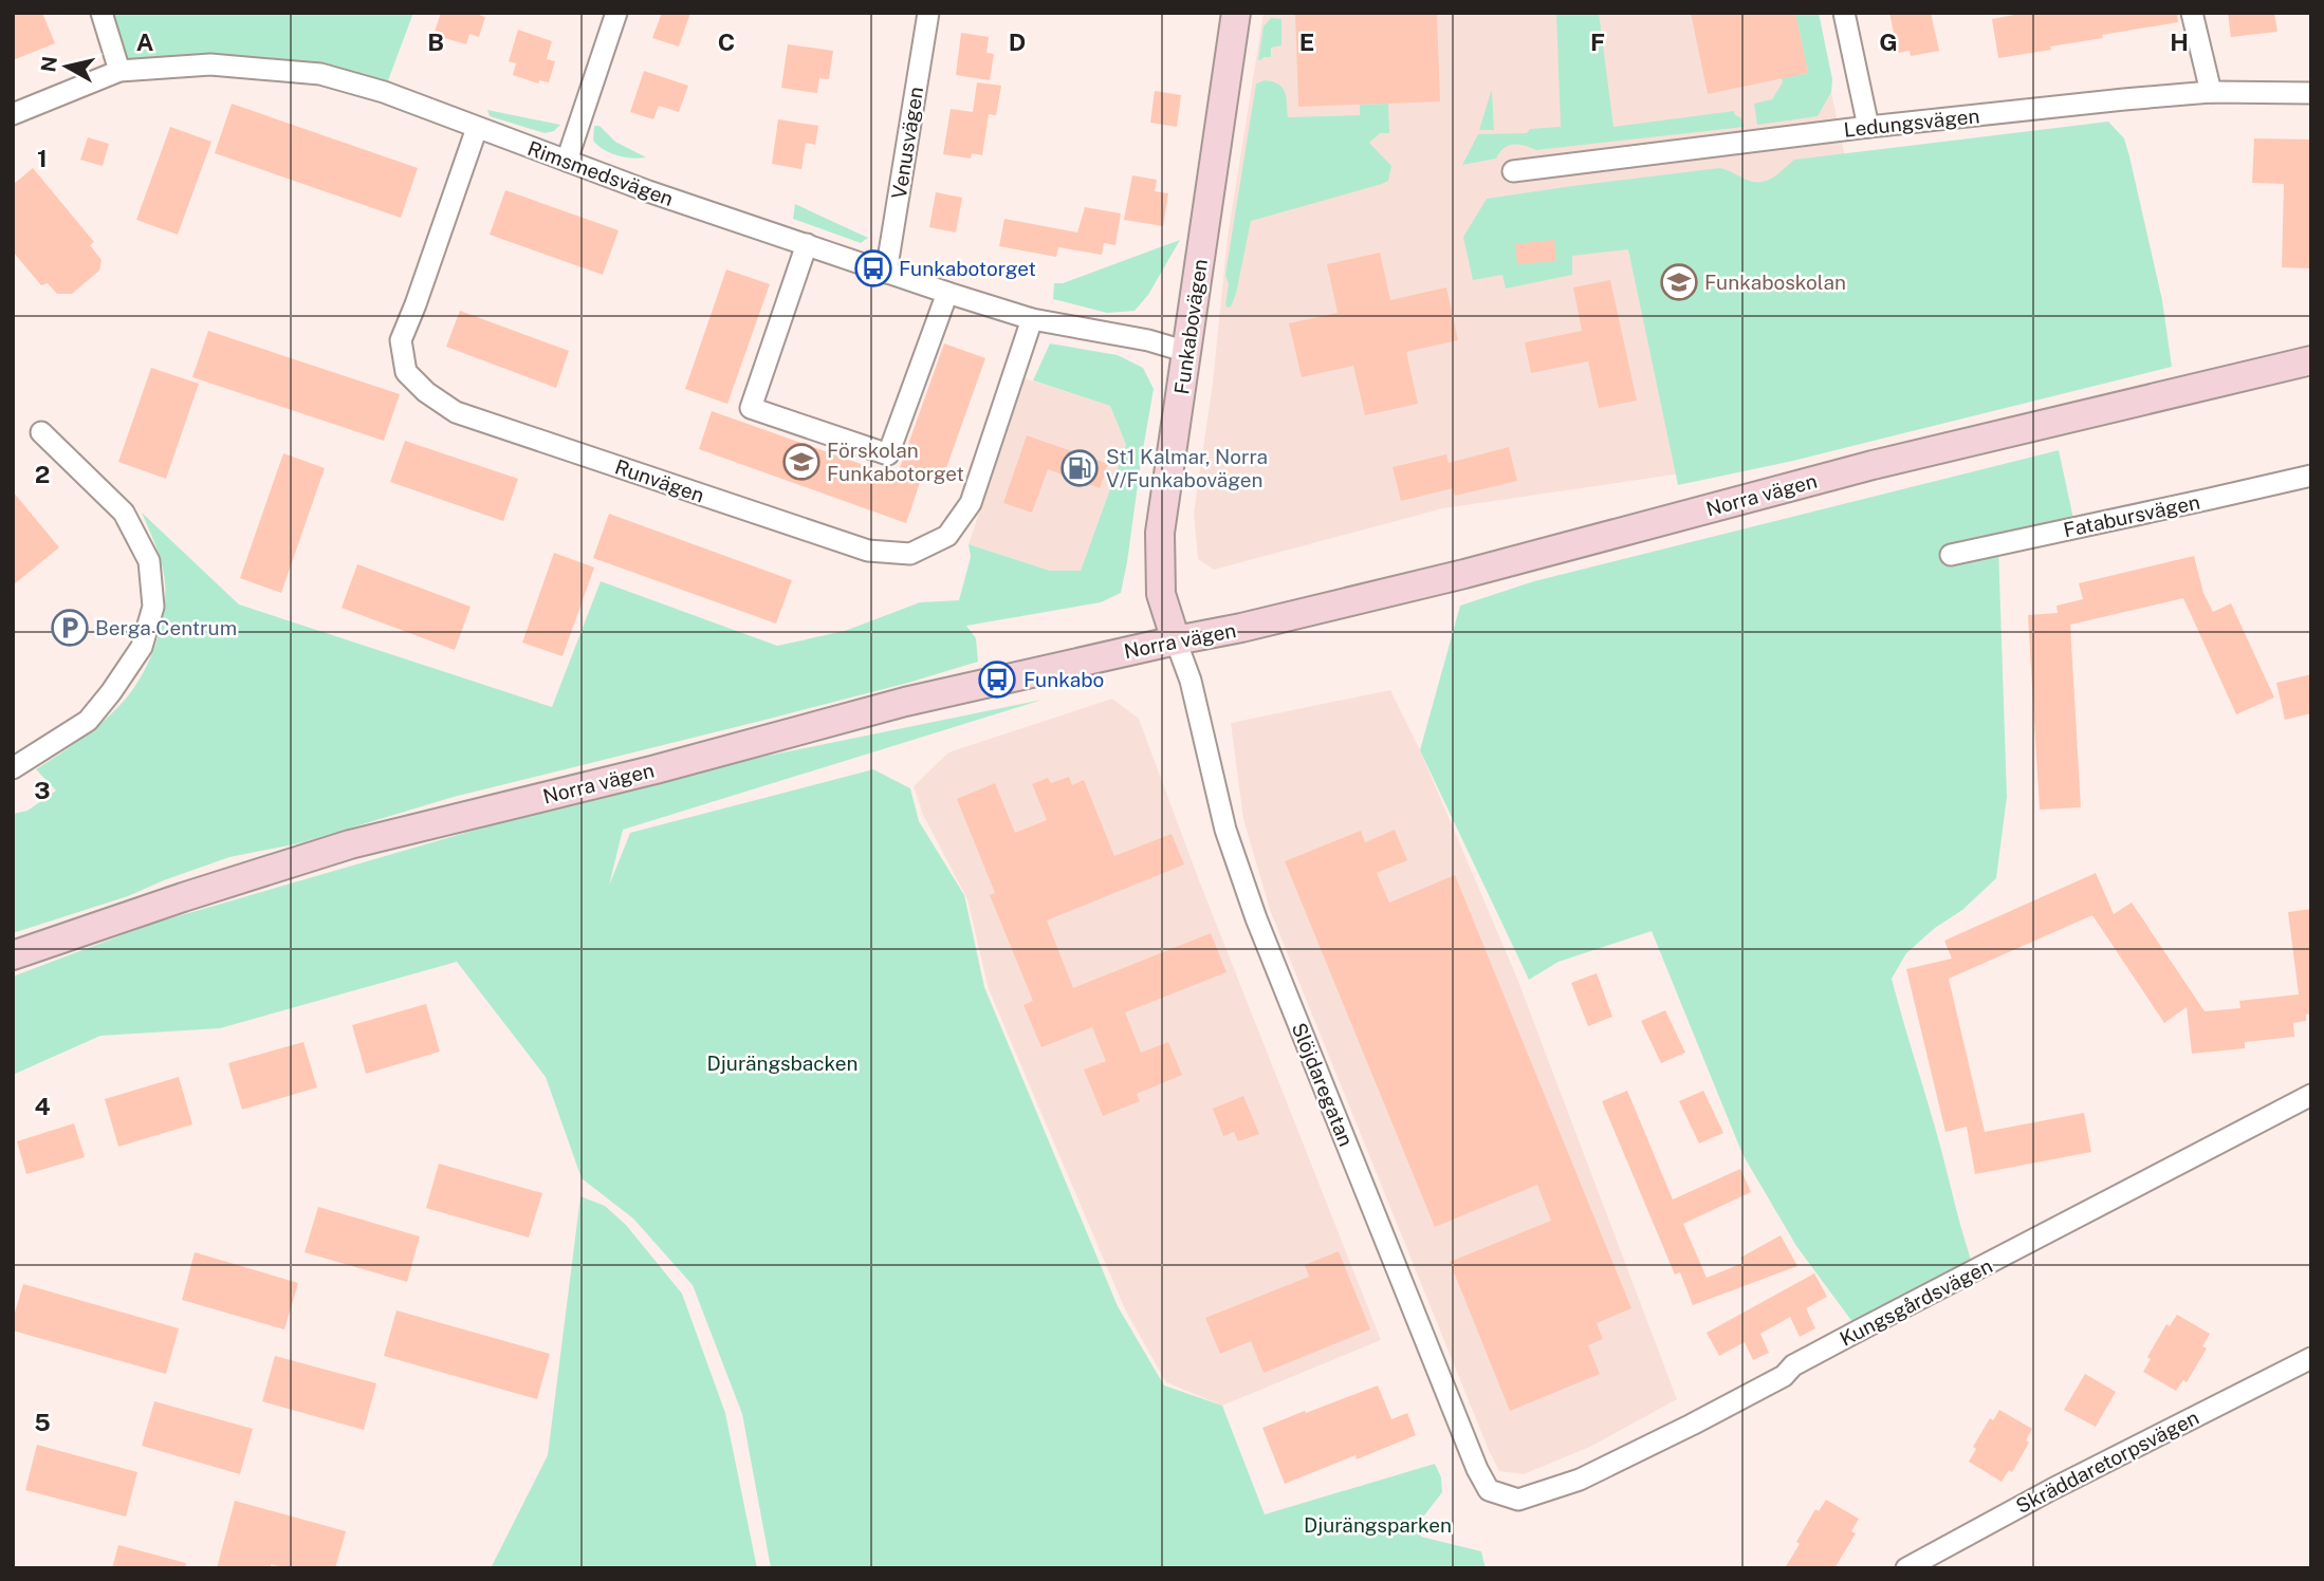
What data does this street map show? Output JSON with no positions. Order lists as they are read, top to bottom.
{
  "streets": {
    "main road": ["Funkabovägen", "Norra vägen"],
    "street": [
      "Ledungsvägen",
      "Venusvägen",
      "Rimsmedsvägen",
      "Runvägen",
      "Fatabursvägen",
      "Slöjdaregatan",
      "Kungsgårdsvägen",
      "Skräddaretorpsvägen"
    ]
  },
  "crossings": [
    ["Venusvägen", "Rimsmedsvägen"],
    ["Rimsmedsvägen", "Funkabovägen"],
    ["Rimsmedsvägen", "Runvägen"],
    ["Funkabovägen", "Norra vägen"],
    ["Funkabovägen", "Slöjdaregatan"],
    ["Norra vägen", "Slöjdaregatan"],
    ["Slöjdaregatan", "Kungsgårdsvägen"]
  ],
  "parks": ["Djurängsbacken", "Djurängsparken"],
  "places": {
    "bus stop": ["Funkabotorget", "Funkabo"],
    "school or university": ["Funkaboskolan", "Förskolan Funkabotorget"],
    "fuel station": ["St1 Kalmar, Norra V/Funkabovägen"],
    "parking": ["Berga Centrum"]
  },
  "north": "left",
  "grid": {
    "columns": [
      "A",
      "B",
      "C",
      "D",
      "E",
      "F",
      "G",
      "H"
    ],
    "rows": [
      "1",
      "2",
      "3",
      "4",
      "5"
    ]
  }
}
